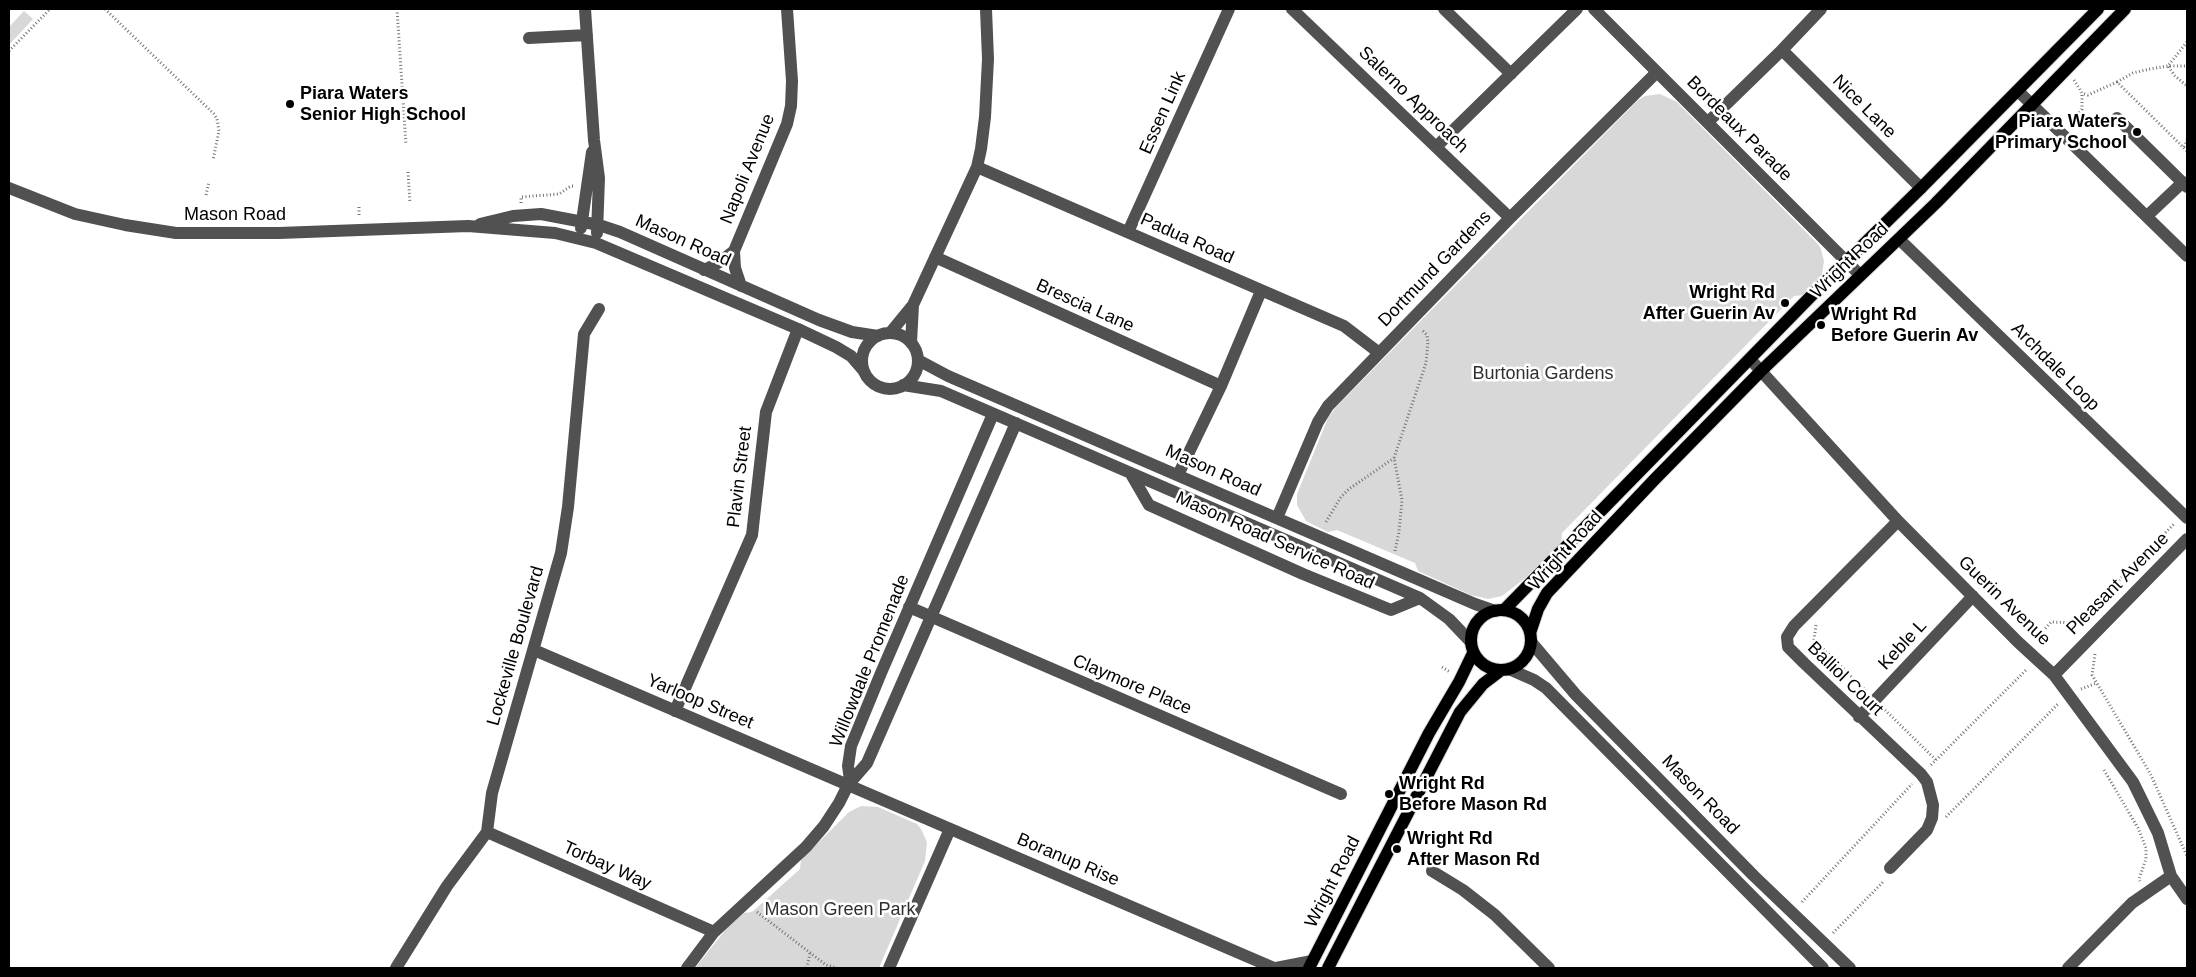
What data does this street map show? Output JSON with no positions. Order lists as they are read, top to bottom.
{
  "streets": {
    "main road": ["Wright Road"],
    "street": [
      "Salerno Approach",
      "Nice Lane",
      "Essen Link",
      "Bordeaux Parade",
      "Napoli Avenue",
      "Mason Road",
      "Padua Road",
      "Dortmund Gardens",
      "Brescia Lane",
      "Archdale Loop",
      "Plavin Street",
      "Mason Road Service Road",
      "Pleasant Avenue",
      "Guerin Avenue",
      "Keble L",
      "Lockeville Boulevard",
      "Willowdale Promenade",
      "Balliol Court",
      "Claymore Place",
      "Yarloop Street",
      "Boranup Rise",
      "Torbay Way"
    ]
  },
  "crossings": [
    ["Salerno Approach", "Dortmund Gardens"],
    ["Nice Lane", "Wright Road"],
    ["Essen Link", "Padua Road"],
    ["Bordeaux Parade", "Wright Road"],
    ["Bordeaux Parade", "Dortmund Gardens"],
    ["Napoli Avenue", "Mason Road"],
    ["Mason Road", "Wright Road"],
    ["Mason Road", "Dortmund Gardens"],
    ["Mason Road", "Plavin Street"],
    ["Mason Road", "Mason Road Service Road"],
    ["Mason Road", "Willowdale Promenade"],
    ["Padua Road", "Dortmund Gardens"],
    ["Wright Road", "Archdale Loop"],
    ["Wright Road", "Guerin Avenue"],
    ["Wright Road", "Boranup Rise"],
    ["Plavin Street", "Yarloop Street"],
    ["Pleasant Avenue", "Guerin Avenue"],
    ["Guerin Avenue", "Keble L"],
    ["Guerin Avenue", "Balliol Court"],
    ["Keble L", "Balliol Court"],
    ["Lockeville Boulevard", "Yarloop Street"],
    ["Lockeville Boulevard", "Torbay Way"],
    ["Willowdale Promenade", "Claymore Place"],
    ["Willowdale Promenade", "Yarloop Street"],
    ["Willowdale Promenade", "Boranup Rise"],
    ["Willowdale Promenade", "Torbay Way"],
    ["Yarloop Street", "Boranup Rise"]
  ],
  "parks": ["Burtonia Gardens", "Mason Green Park"],
  "places": [
    "Piara Waters Senior High School",
    "Piara Waters Primary School",
    "Wright Rd After Guerin Av",
    "Wright Rd Before Guerin Av",
    "Wright Rd Before Mason Rd",
    "Wright Rd After Mason Rd"
  ]
}
